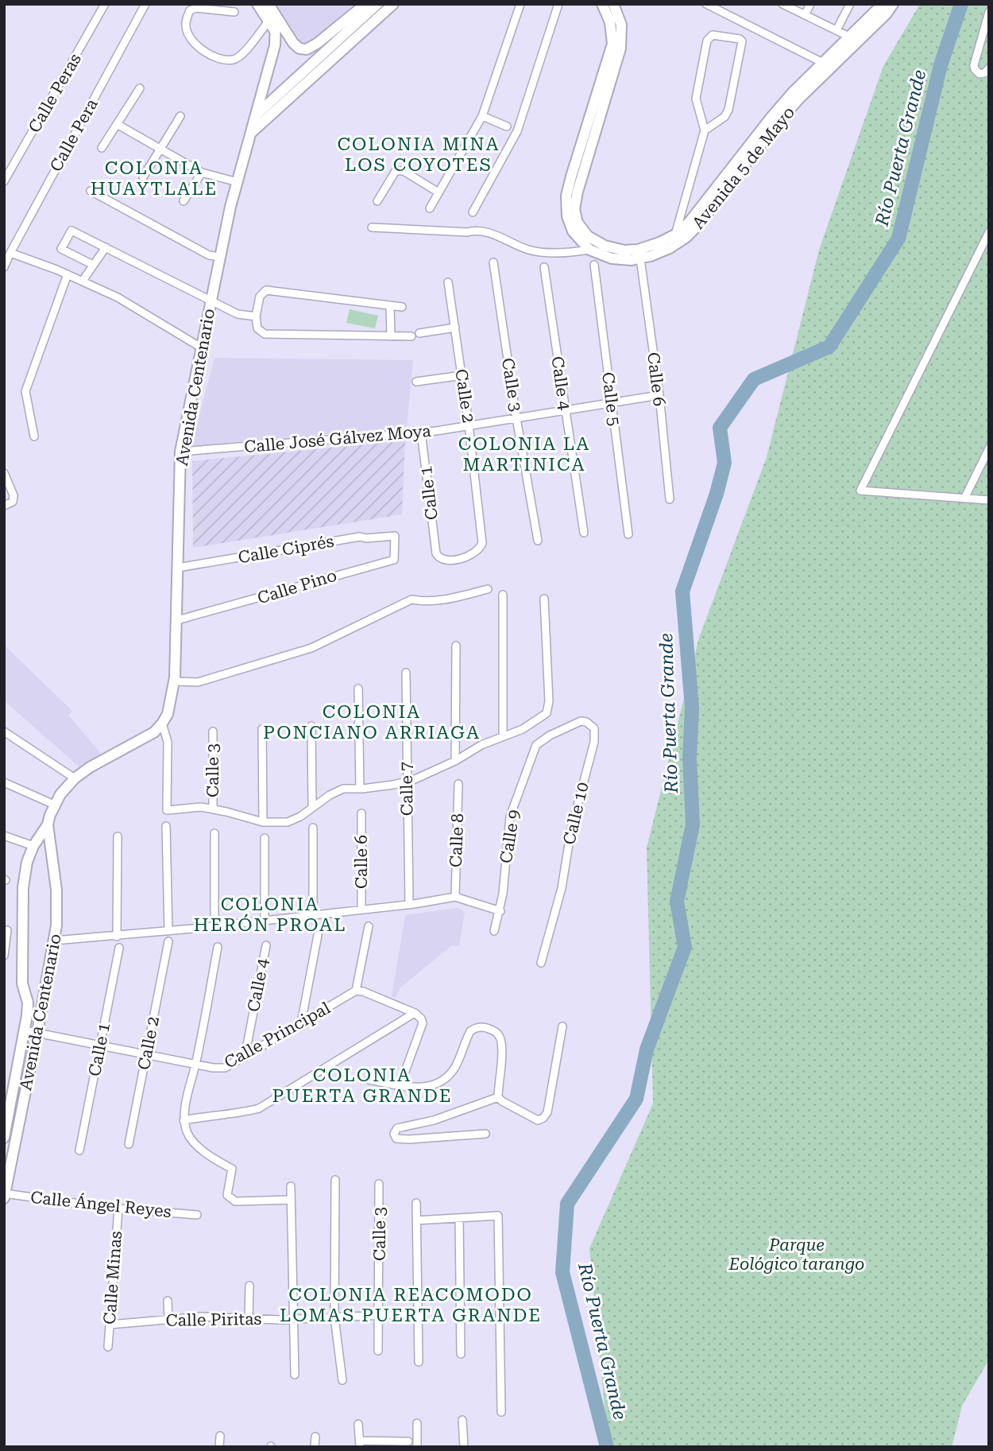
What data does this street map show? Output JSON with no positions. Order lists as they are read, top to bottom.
{
  "streets": {
    "main road": ["Avenida 5 de Mayo", "Avenida Centenario"],
    "street": [
      "Calle Peras",
      "Calle Pera",
      "Calle 6",
      "Calle 4",
      "Calle 3",
      "Calle 2",
      "Calle 5",
      "Calle José Gálvez Moya",
      "Calle 1",
      "Calle Ciprés",
      "Calle Pino",
      "Calle 7",
      "Calle 10",
      "Calle 9",
      "Calle 8",
      "Calle Principal",
      "Calle Ángel Reyes",
      "Calle Minas",
      "Calle Piritas"
    ]
  },
  "crossings": [
    ["Avenida 5 de Mayo", "Calle 6"],
    ["Calle 6", "Calle José Gálvez Moya"],
    ["Calle 4", "Calle José Gálvez Moya"],
    ["Calle 4", "Calle Principal"],
    ["Calle 3", "Calle José Gálvez Moya"],
    ["Calle 3", "Calle Piritas"],
    ["Avenida Centenario", "Calle José Gálvez Moya"],
    ["Avenida Centenario", "Calle Ciprés"],
    ["Avenida Centenario", "Calle Pino"],
    ["Avenida Centenario", "Calle Principal"],
    ["Avenida Centenario", "Calle Ángel Reyes"],
    ["Calle 2", "Calle José Gálvez Moya"],
    ["Calle 2", "Calle 1"],
    ["Calle 2", "Calle Principal"],
    ["Calle 5", "Calle José Gálvez Moya"],
    ["Calle José Gálvez Moya", "Calle 1"],
    ["Calle 1", "Calle Principal"],
    ["Calle Ciprés", "Calle Pino"],
    ["Calle 10", "Calle 9"],
    ["Calle Ángel Reyes", "Calle Minas"],
    ["Calle Minas", "Calle Piritas"]
  ],
  "districts": [
    "COLONIA MINA LOS COYOTES",
    "COLONIA HUAYTLALE",
    "COLONIA LA MARTINICA",
    "COLONIA PONCIANO ARRIAGA",
    "COLONIA HERÓN PROAL",
    "COLONIA PUERTA GRANDE",
    "COLONIA REACOMODO LOMAS PUERTA GRANDE"
  ],
  "water": ["Río Puerta Grande"],
  "parks": ["´Parque Eológico tarango"]
}
